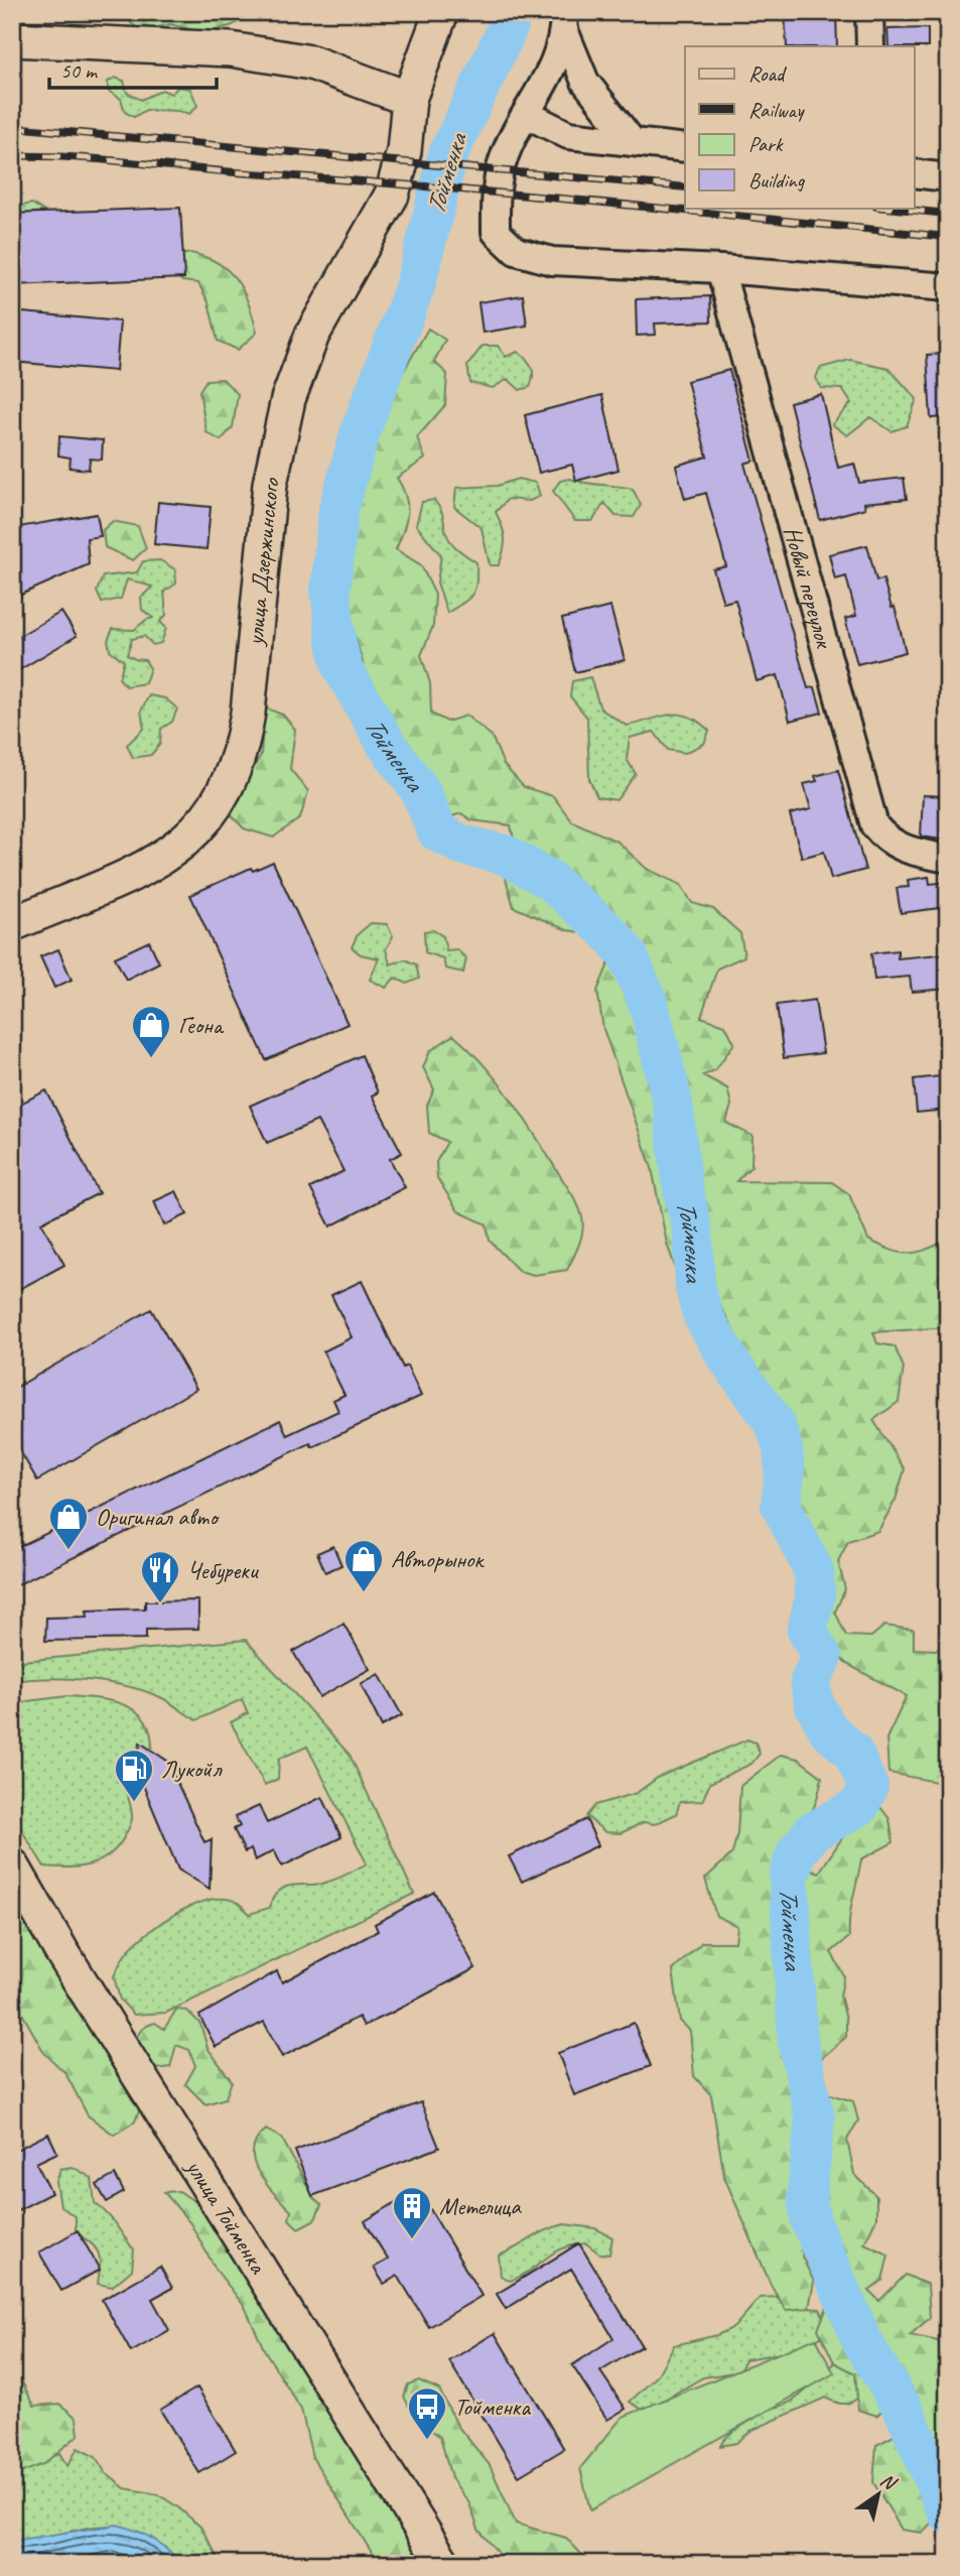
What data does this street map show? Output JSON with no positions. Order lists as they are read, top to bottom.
{
  "streets": {
    "street": ["улица Дзержинского", "Новый переулок", "улица Тойменка"]
  },
  "water": ["Тойменка"],
  "places": {
    "shop": ["Геона", "Оригинал авто", "Авторынок"],
    "restaurant": ["Чебуреки"],
    "fuel station": ["Лукойл"],
    "building": ["Метелица"],
    "bus stop": ["Тойменка"]
  },
  "legend": [
    "Road",
    "Railway",
    "Park",
    "Building"
  ],
  "scale_bar": "50 m",
  "north": "top right"
}
